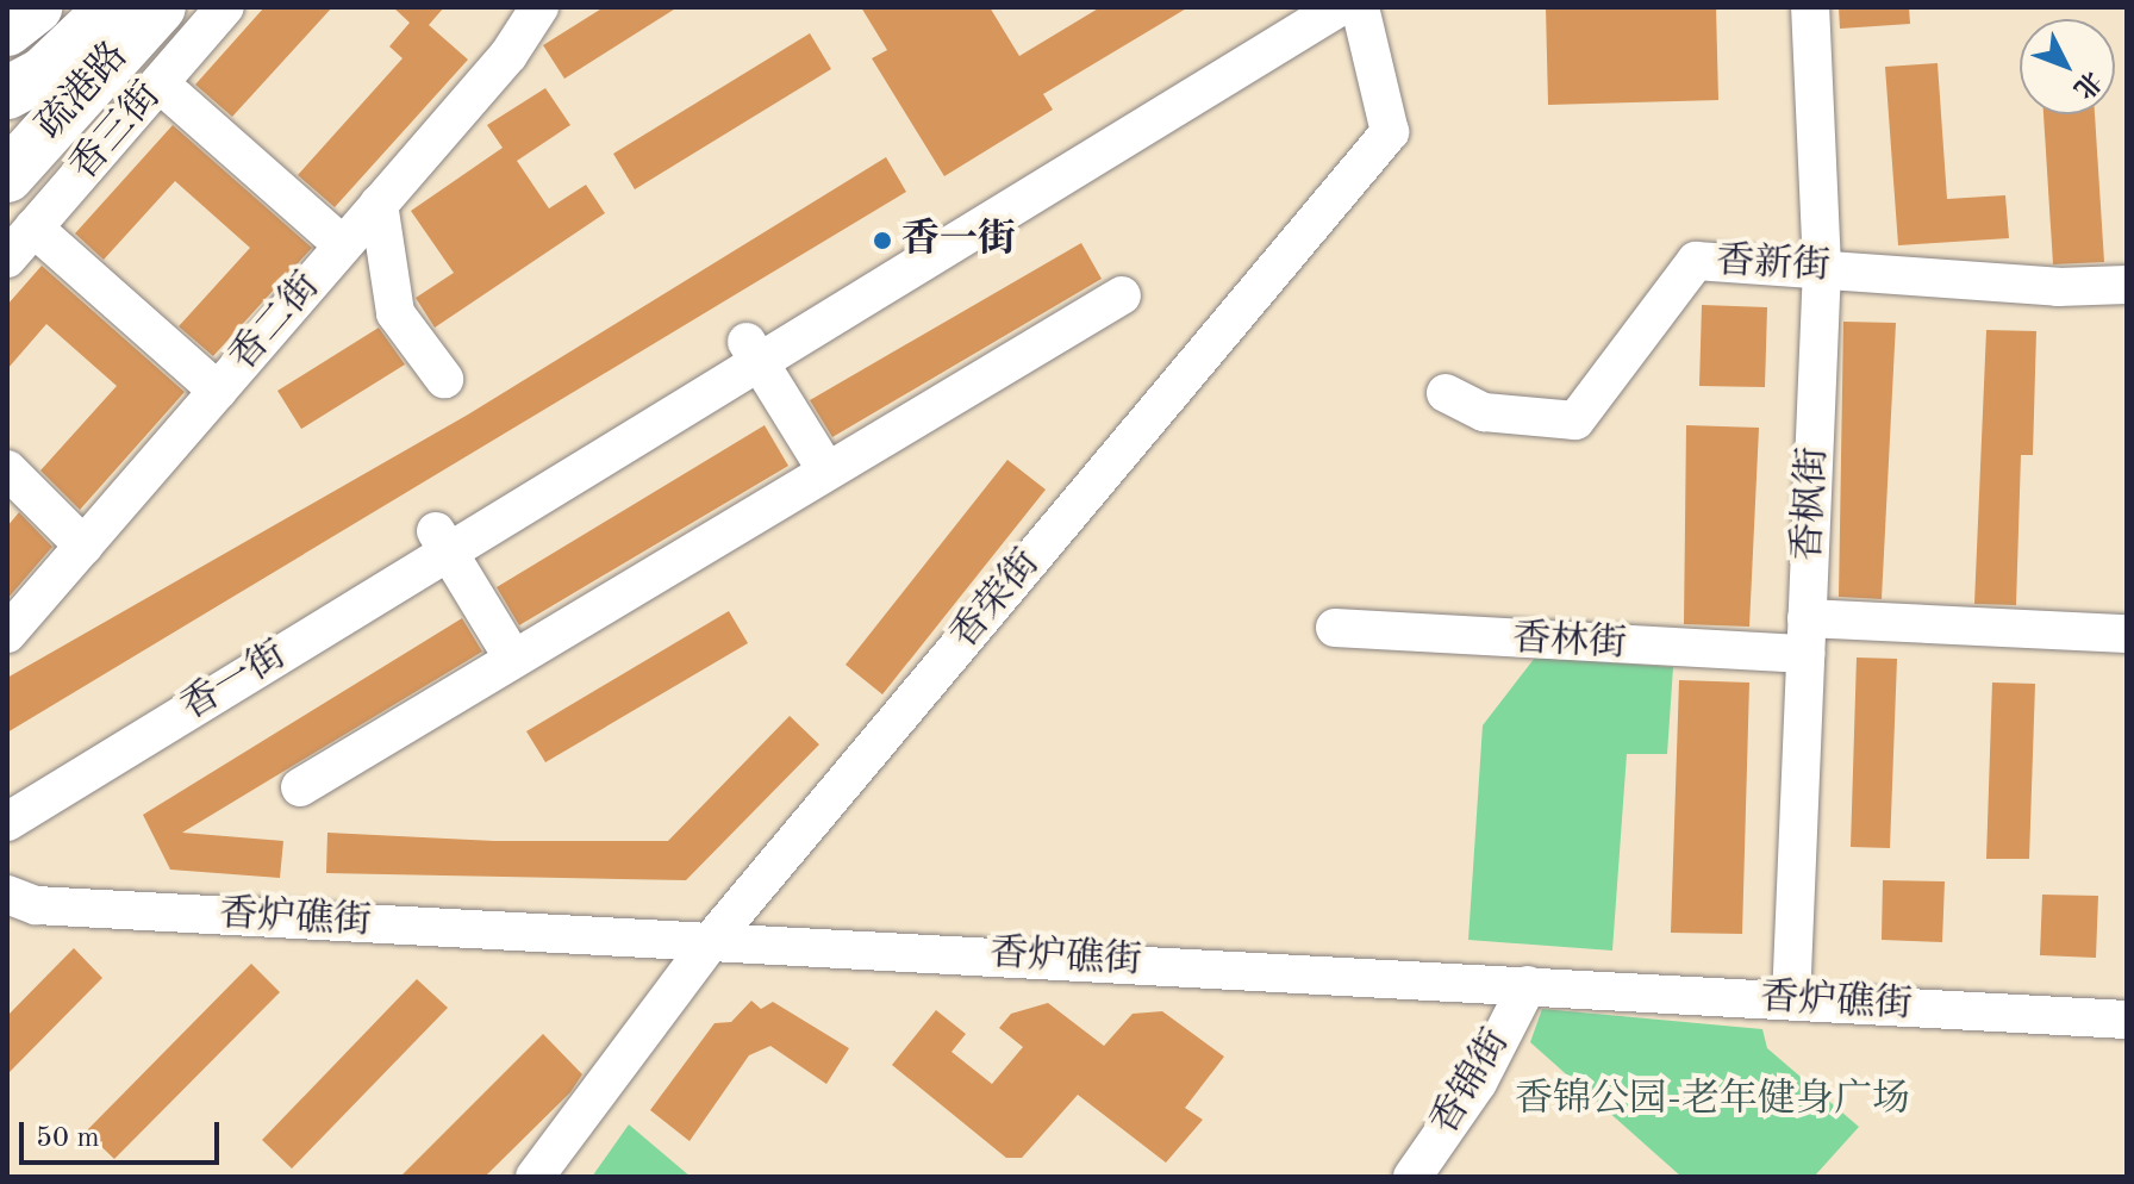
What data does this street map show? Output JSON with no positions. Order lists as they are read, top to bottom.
{
  "streets": {
    "highway": ["疏港路"],
    "street": [
      "香三街",
      "香新街",
      "香二街",
      "香枫街",
      "香荣街",
      "香林街",
      "香一街",
      "香炉礁街",
      "香锦街"
    ]
  },
  "crossings": [
    ["香新街", "香枫街"],
    ["香枫街", "香林街"],
    ["香枫街", "香炉礁街"],
    ["香荣街", "香炉礁街"],
    ["香炉礁街", "香锦街"]
  ],
  "parks": ["香锦公园-老年健身广场"],
  "places": ["香一街"],
  "scale_bar": "50 m",
  "north": "bottom right"
}
